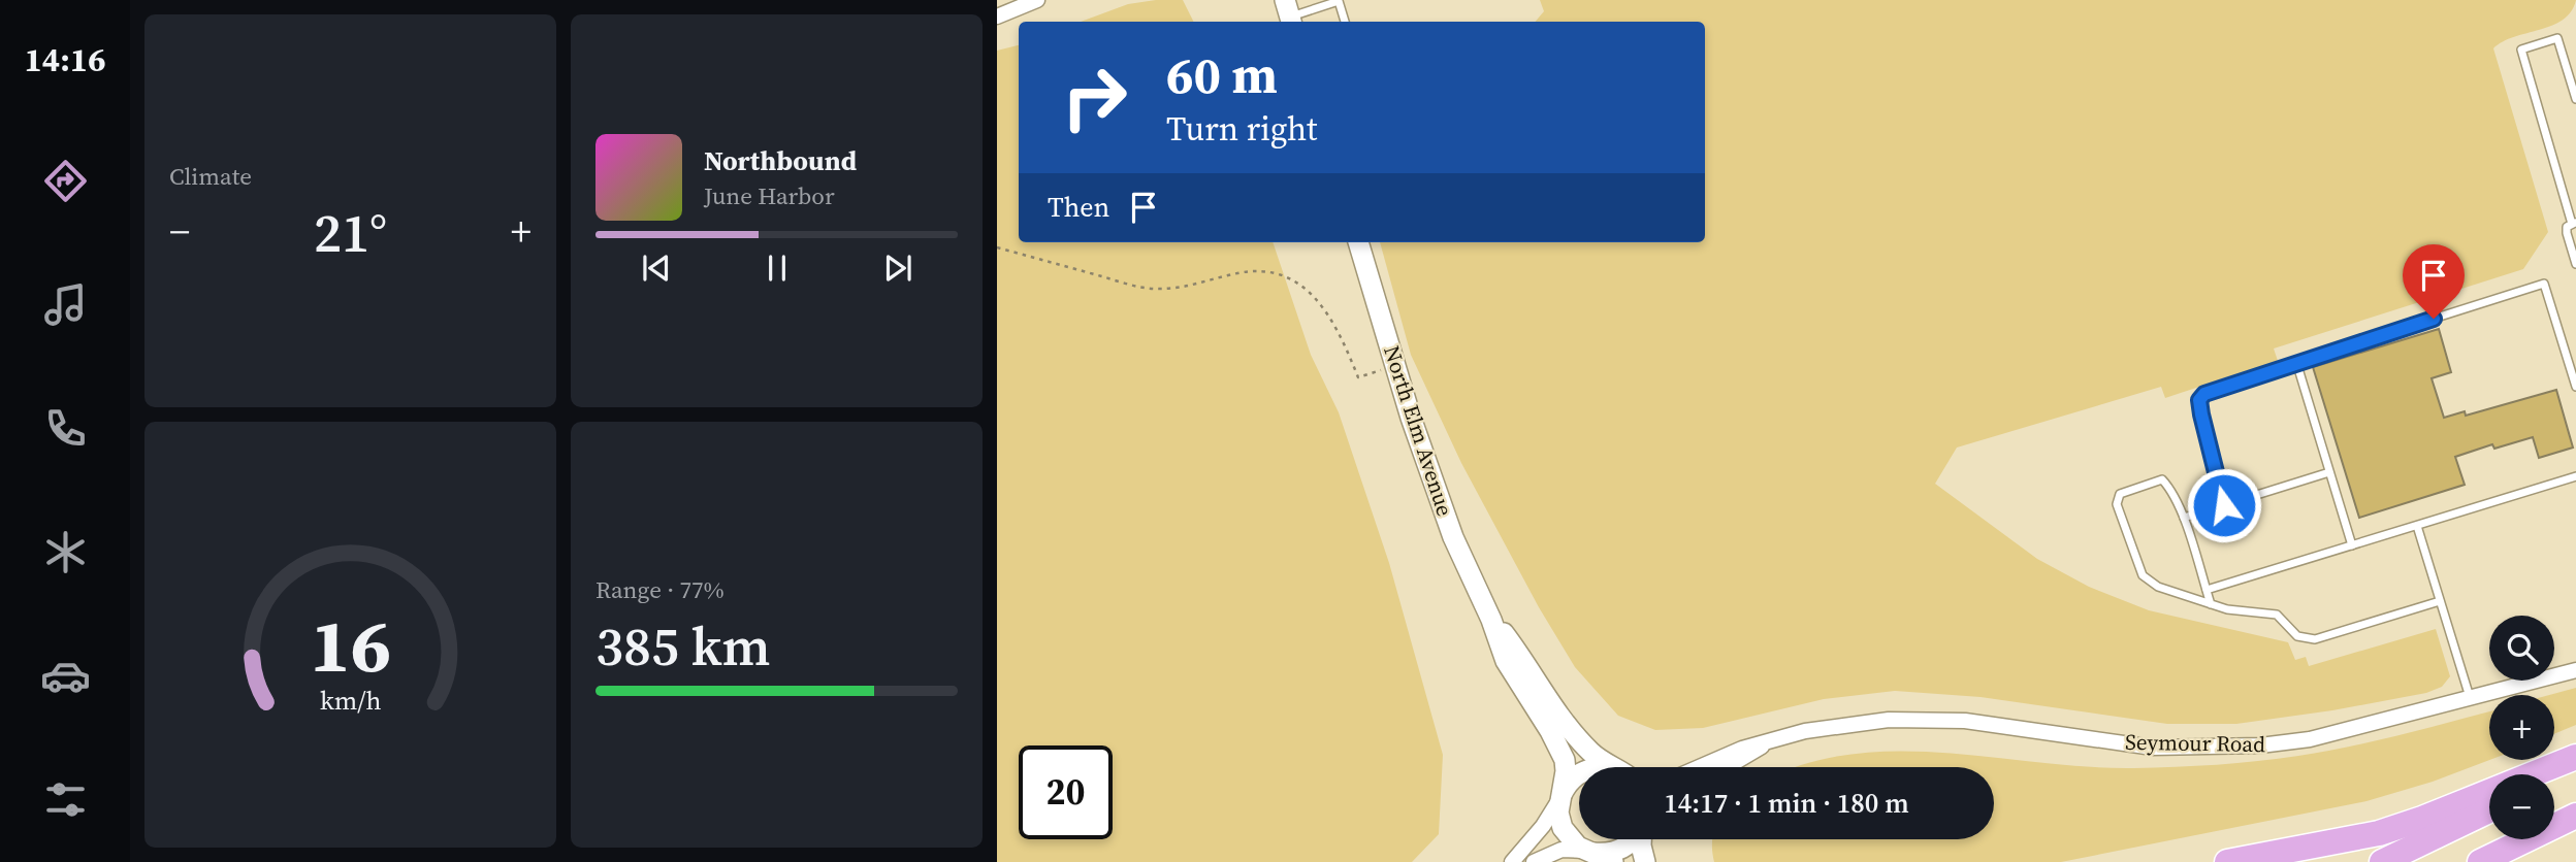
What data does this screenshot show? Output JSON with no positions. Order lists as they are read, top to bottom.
{
  "streets": {
    "main road": ["North Elm Avenue"],
    "street": ["Seymour Road"]
  },
  "page": {
    "tabs": "14:16",
    "tile": [
      "Climate",
      ["Range · 77%", "385 km"]
    ],
    "turn": ["60 m", "Turn right"],
    "song": ["Northbound", "June Harbor"],
    "then": "Then",
    "heat": ["−", "21°", "+"],
    "map_buttons": ["+", "−"],
    "limit": "20",
    "trip": "14:17 · 1 min · 180 m",
    "gauge": ["16", "km/h"]
  }
}
